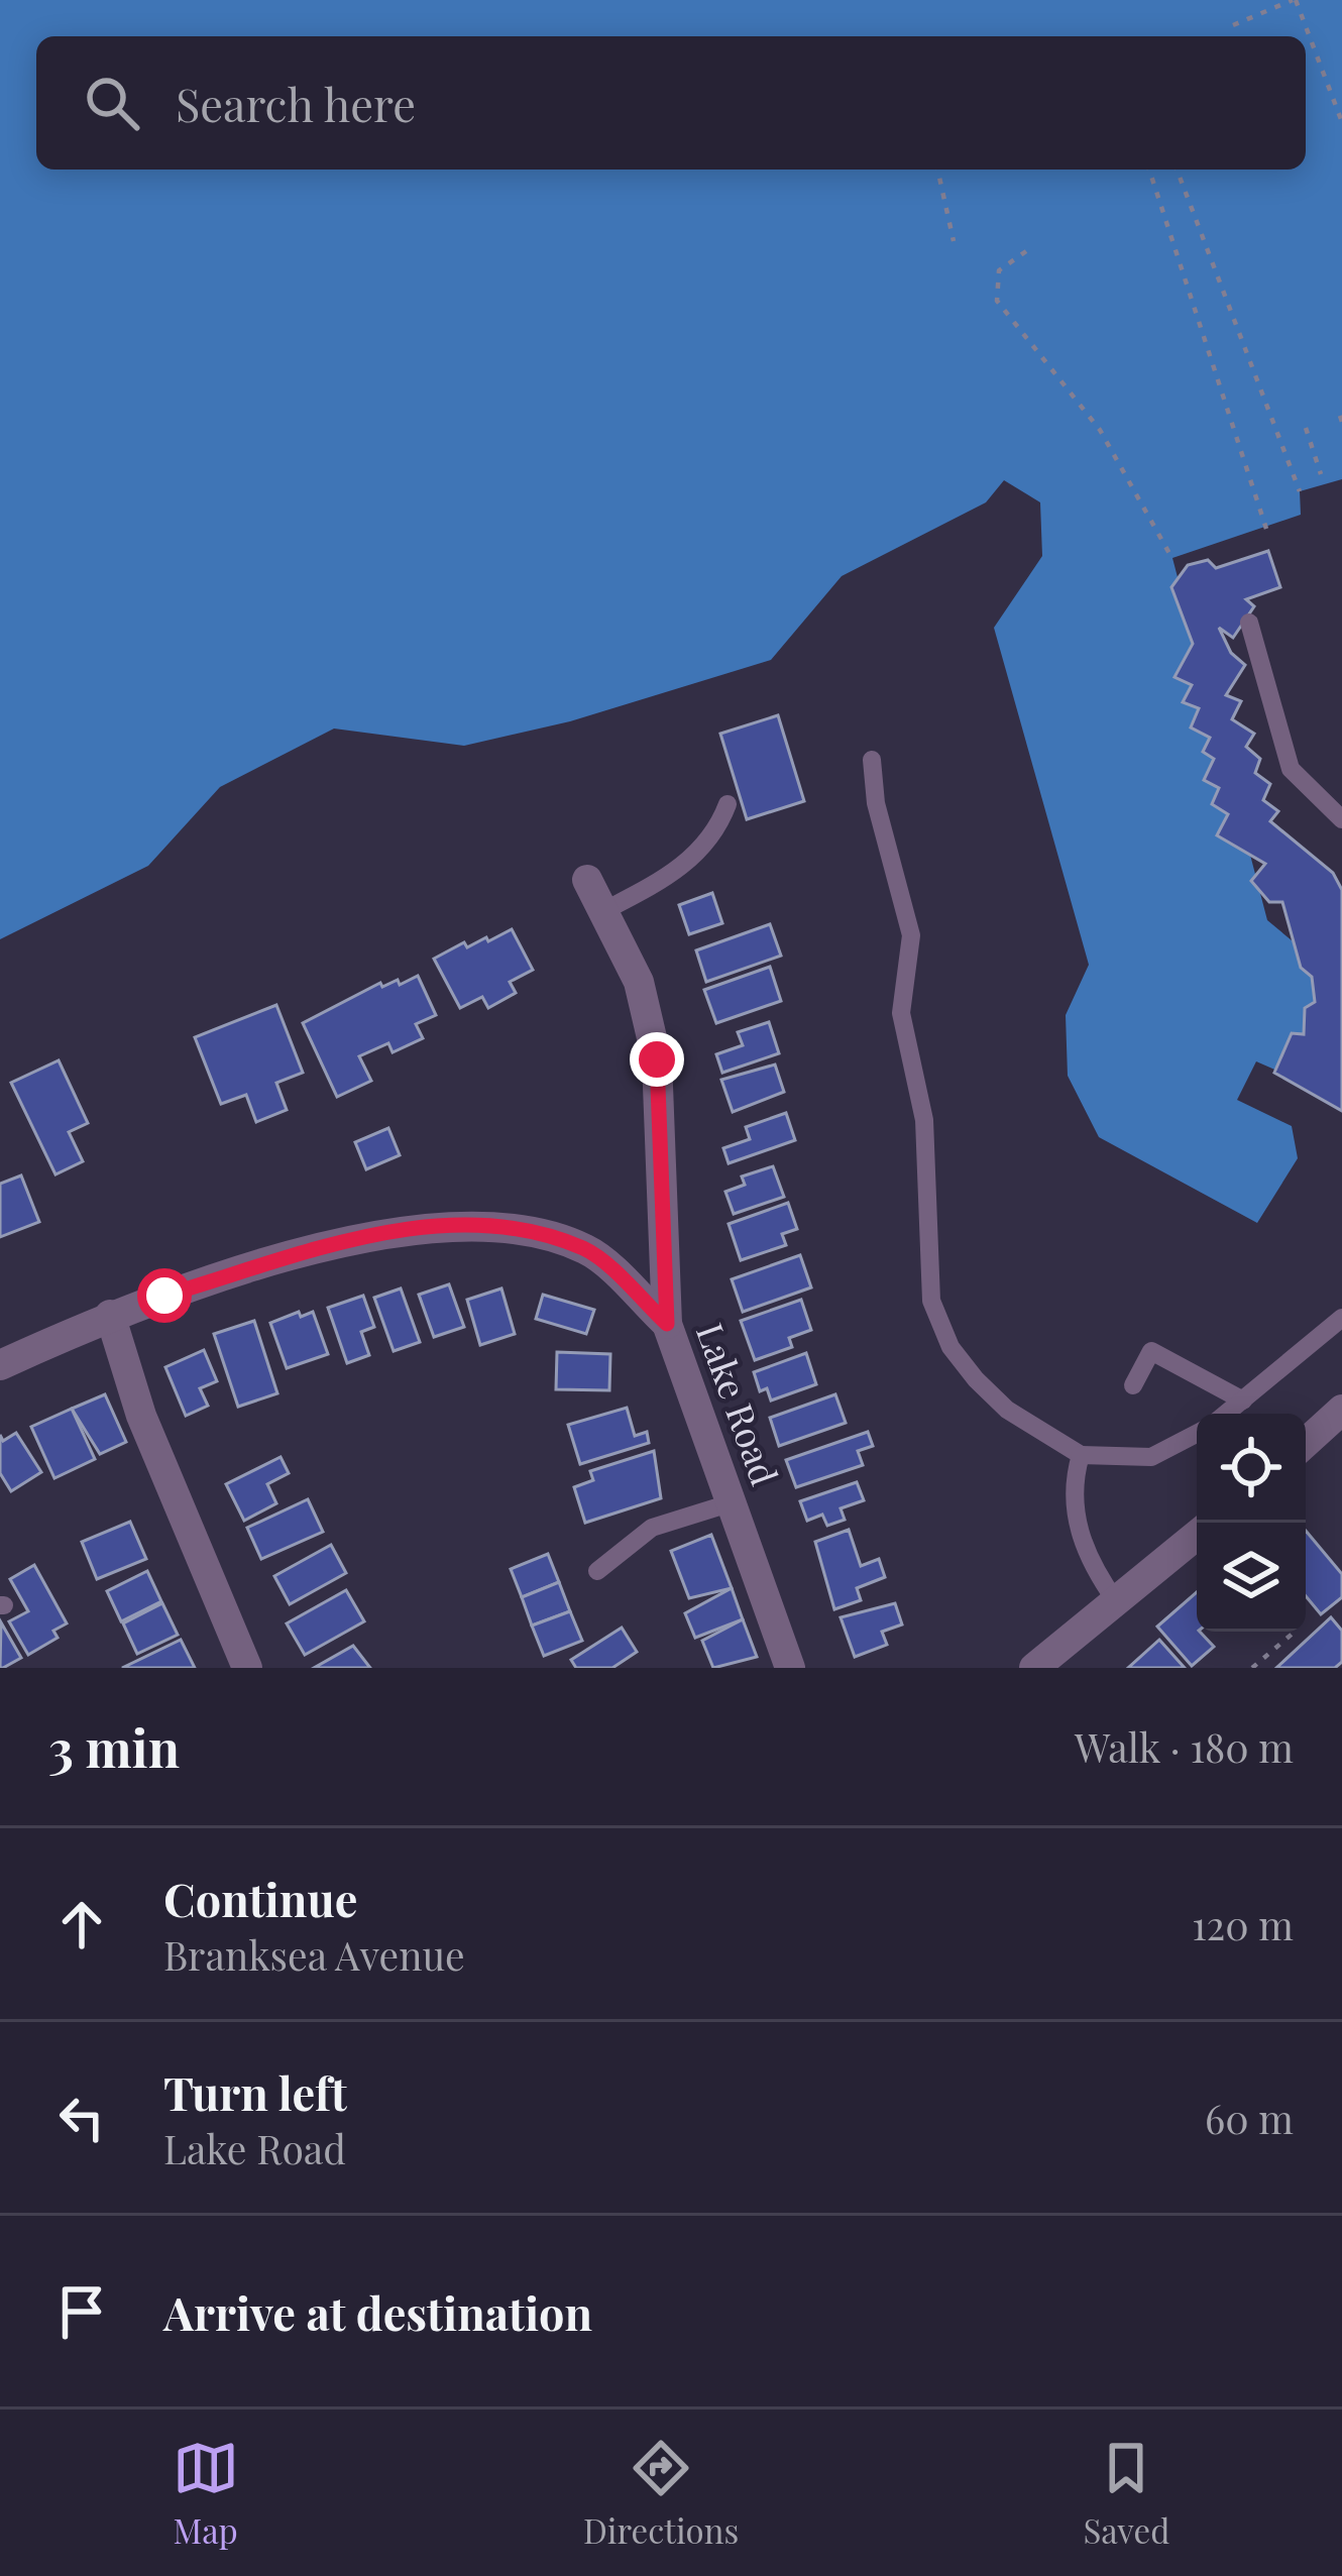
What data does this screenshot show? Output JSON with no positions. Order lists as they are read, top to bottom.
{
  "streets": {
    "street": ["Lake Road"]
  },
  "page": {
    "search": "Search here",
    "heading": ["3 min", "Walk · 180 m"],
    "list": [
      ["Continue", "Branksea Avenue", "120 m"],
      ["Turn left", "Lake Road", "60 m"],
      "Arrive at destination"
    ],
    "nav": ["Map", "Directions", "Saved"]
  }
}
